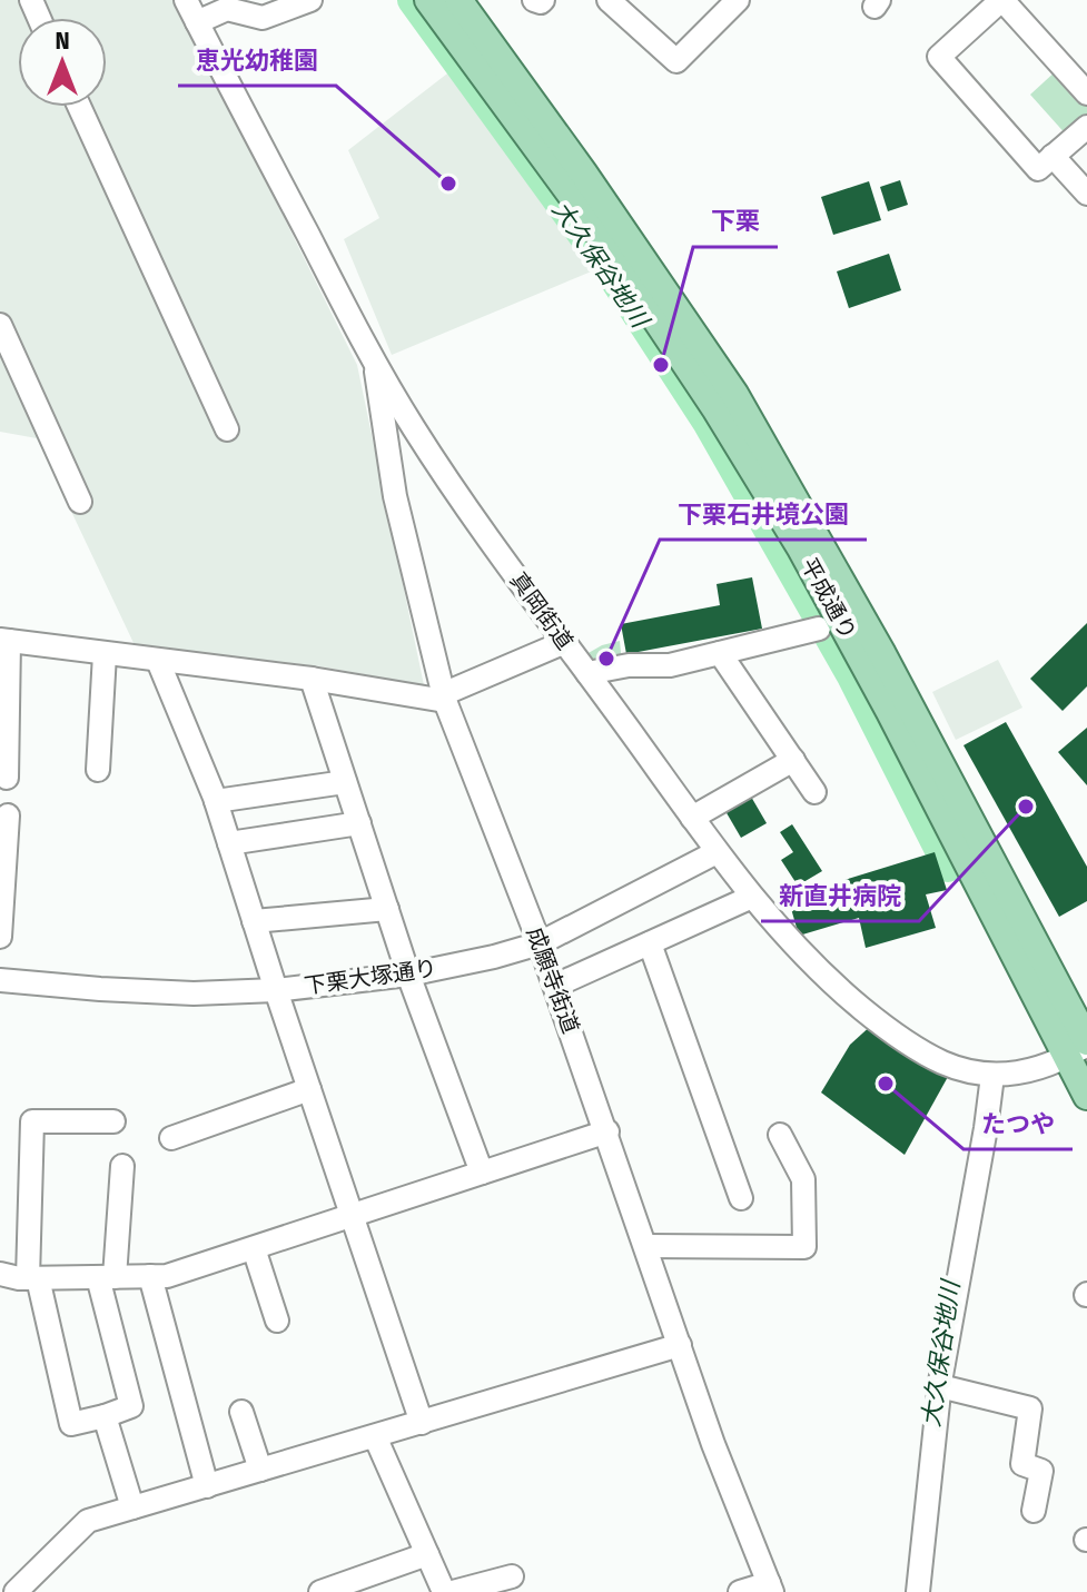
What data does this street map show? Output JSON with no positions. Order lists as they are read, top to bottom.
{
  "streets": {
    "main road": ["平成通り"],
    "street": ["真岡街道", "下栗大塚通り", "成願寺街道"]
  },
  "crossings": [
    ["平成通り", "真岡街道"],
    ["真岡街道", "下栗大塚通り"],
    ["真岡街道", "成願寺街道"],
    ["下栗大塚通り", "成願寺街道"]
  ],
  "water": ["大久保谷地川"],
  "places": [
    "恵光幼稚園",
    "下栗",
    "下栗石井境公園",
    "新直井病院",
    "たつや"
  ],
  "north": "top"
}
